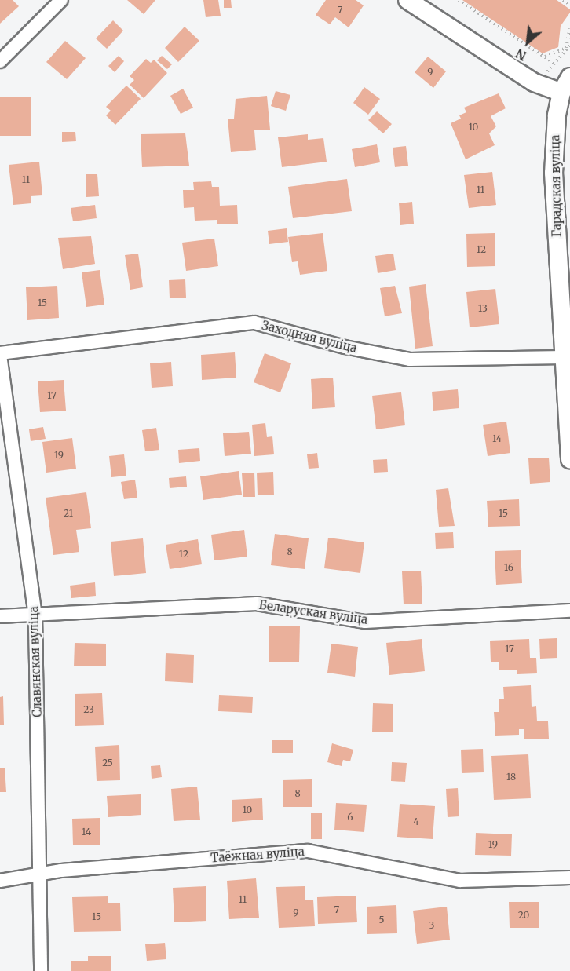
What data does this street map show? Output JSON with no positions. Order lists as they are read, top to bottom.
{
  "streets": {
    "street": [
      "Гарадская вуліца",
      "Заходняя вуліца",
      "Беларуская вуліца",
      "Славянская вуліца",
      "Таёжная вуліца"
    ]
  },
  "crossings": [
    ["Гарадская вуліца", "Заходняя вуліца"],
    ["Заходняя вуліца", "Славянская вуліца"],
    ["Беларуская вуліца", "Славянская вуліца"],
    ["Славянская вуліца", "Таёжная вуліца"]
  ],
  "house_numbers": [
    "7",
    "9",
    "10",
    "11",
    "11",
    "12",
    "15",
    "13",
    "17",
    "14",
    "19",
    "21",
    "15",
    "8",
    "12",
    "16",
    "17",
    "23",
    "25",
    "18",
    "8",
    "10",
    "6",
    "4",
    "14",
    "19",
    "11",
    "7",
    "9",
    "20",
    "15",
    "5",
    "3"
  ],
  "north": "bottom left"
}
